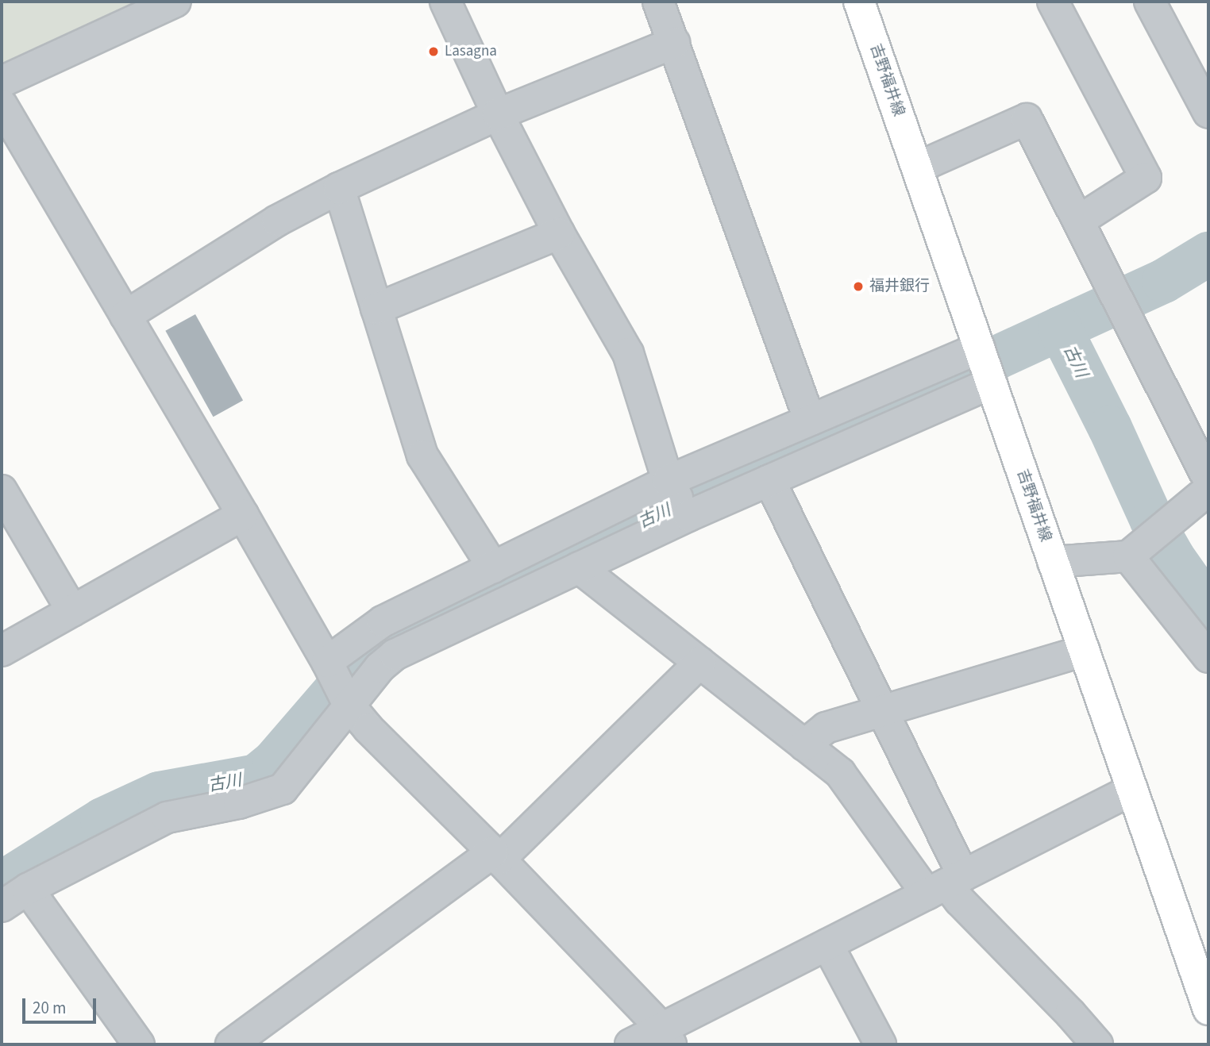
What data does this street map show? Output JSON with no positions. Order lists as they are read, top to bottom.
{
  "streets": {
    "main road": ["吉野福井線"]
  },
  "water": ["古川"],
  "places": ["Lasagna", "福井銀行"],
  "scale_bar": "20 m"
}
